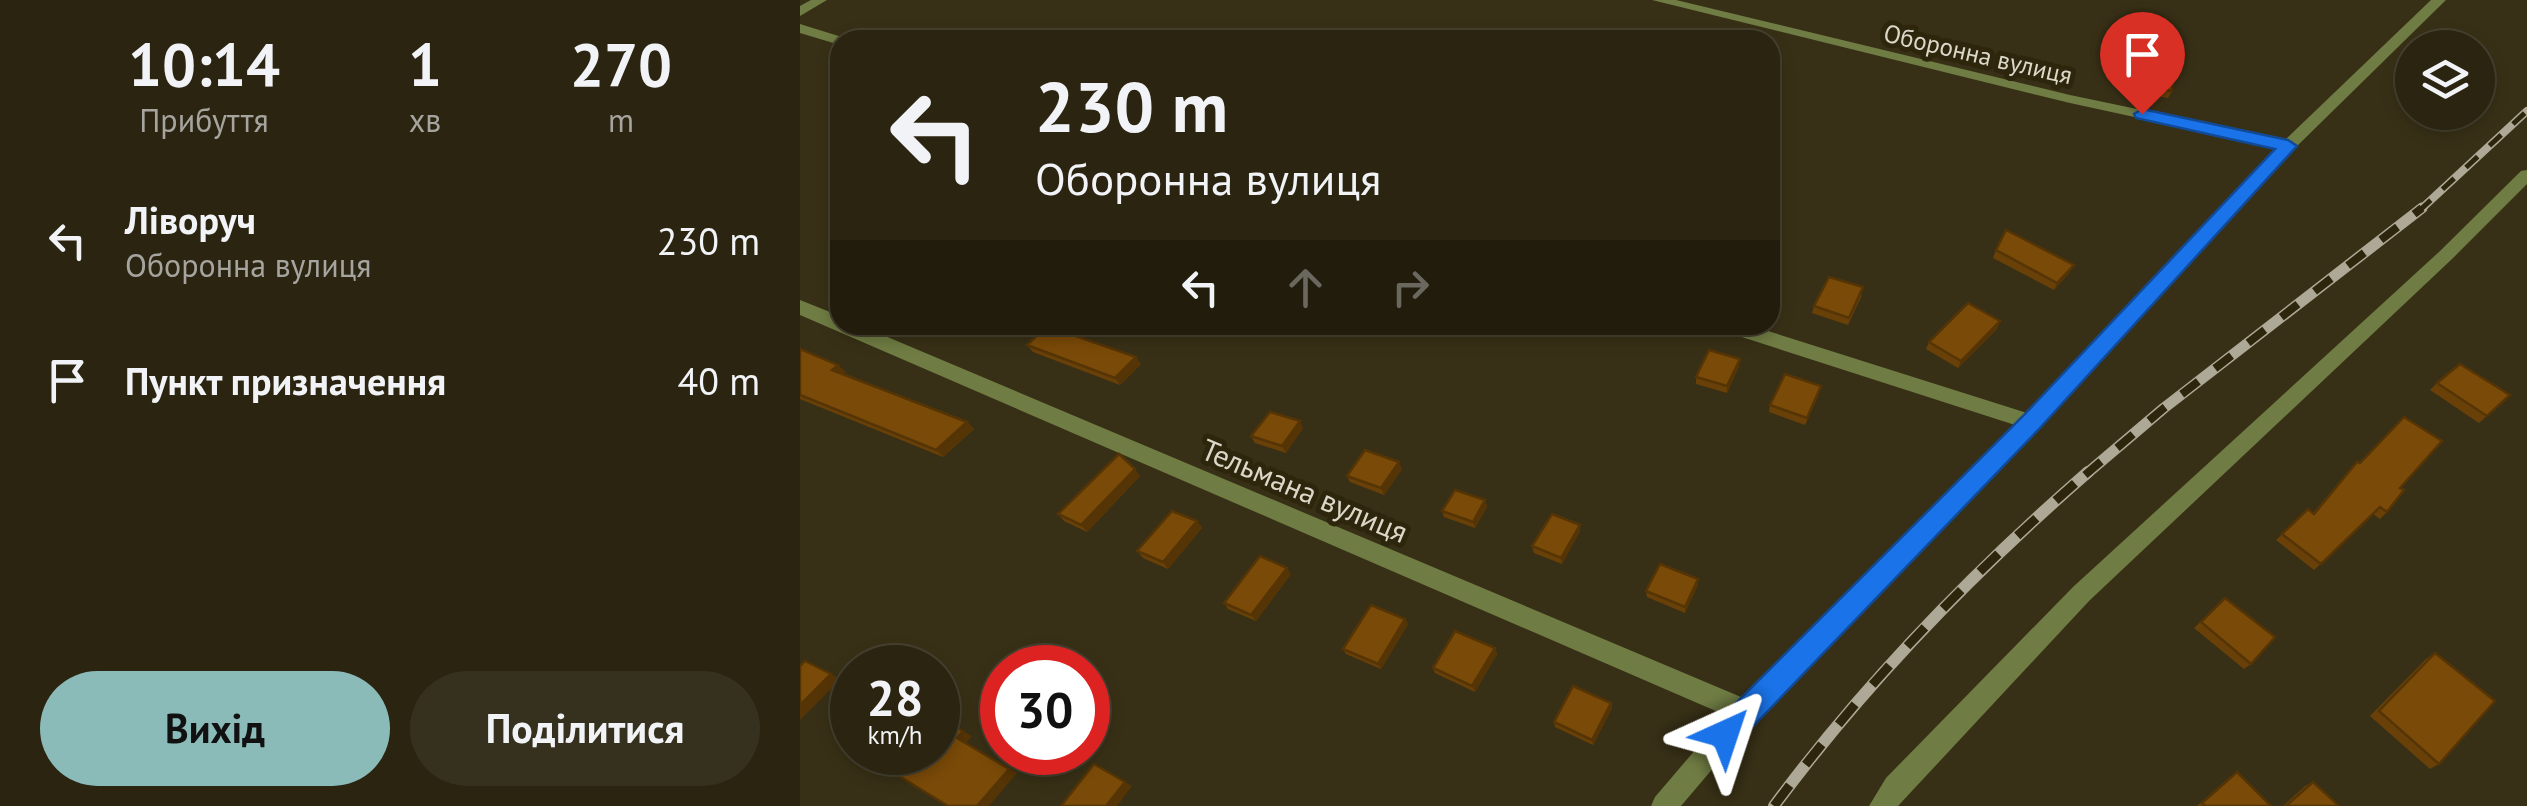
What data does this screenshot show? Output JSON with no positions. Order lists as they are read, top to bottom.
{
  "streets": {
    "street": ["Оборонна вулиця", "Тельмана вулиця"]
  },
  "page": {
    "eta": [
      "10:14",
      "Прибуття",
      "1",
      "хв",
      "270",
      "m"
    ],
    "turn": ["230 m", "Оборонна вулиця"],
    "list": [
      {
        "name": "Ліворуч",
        "note": "Оборонна вулиця",
        "value": "230 m"
      },
      {
        "name": "Пункт призначення",
        "value": "40 m"
      }
    ],
    "speed": "28 km/h",
    "limit": "30",
    "buttons": ["Вихід", "Поділитися"]
  }
}
